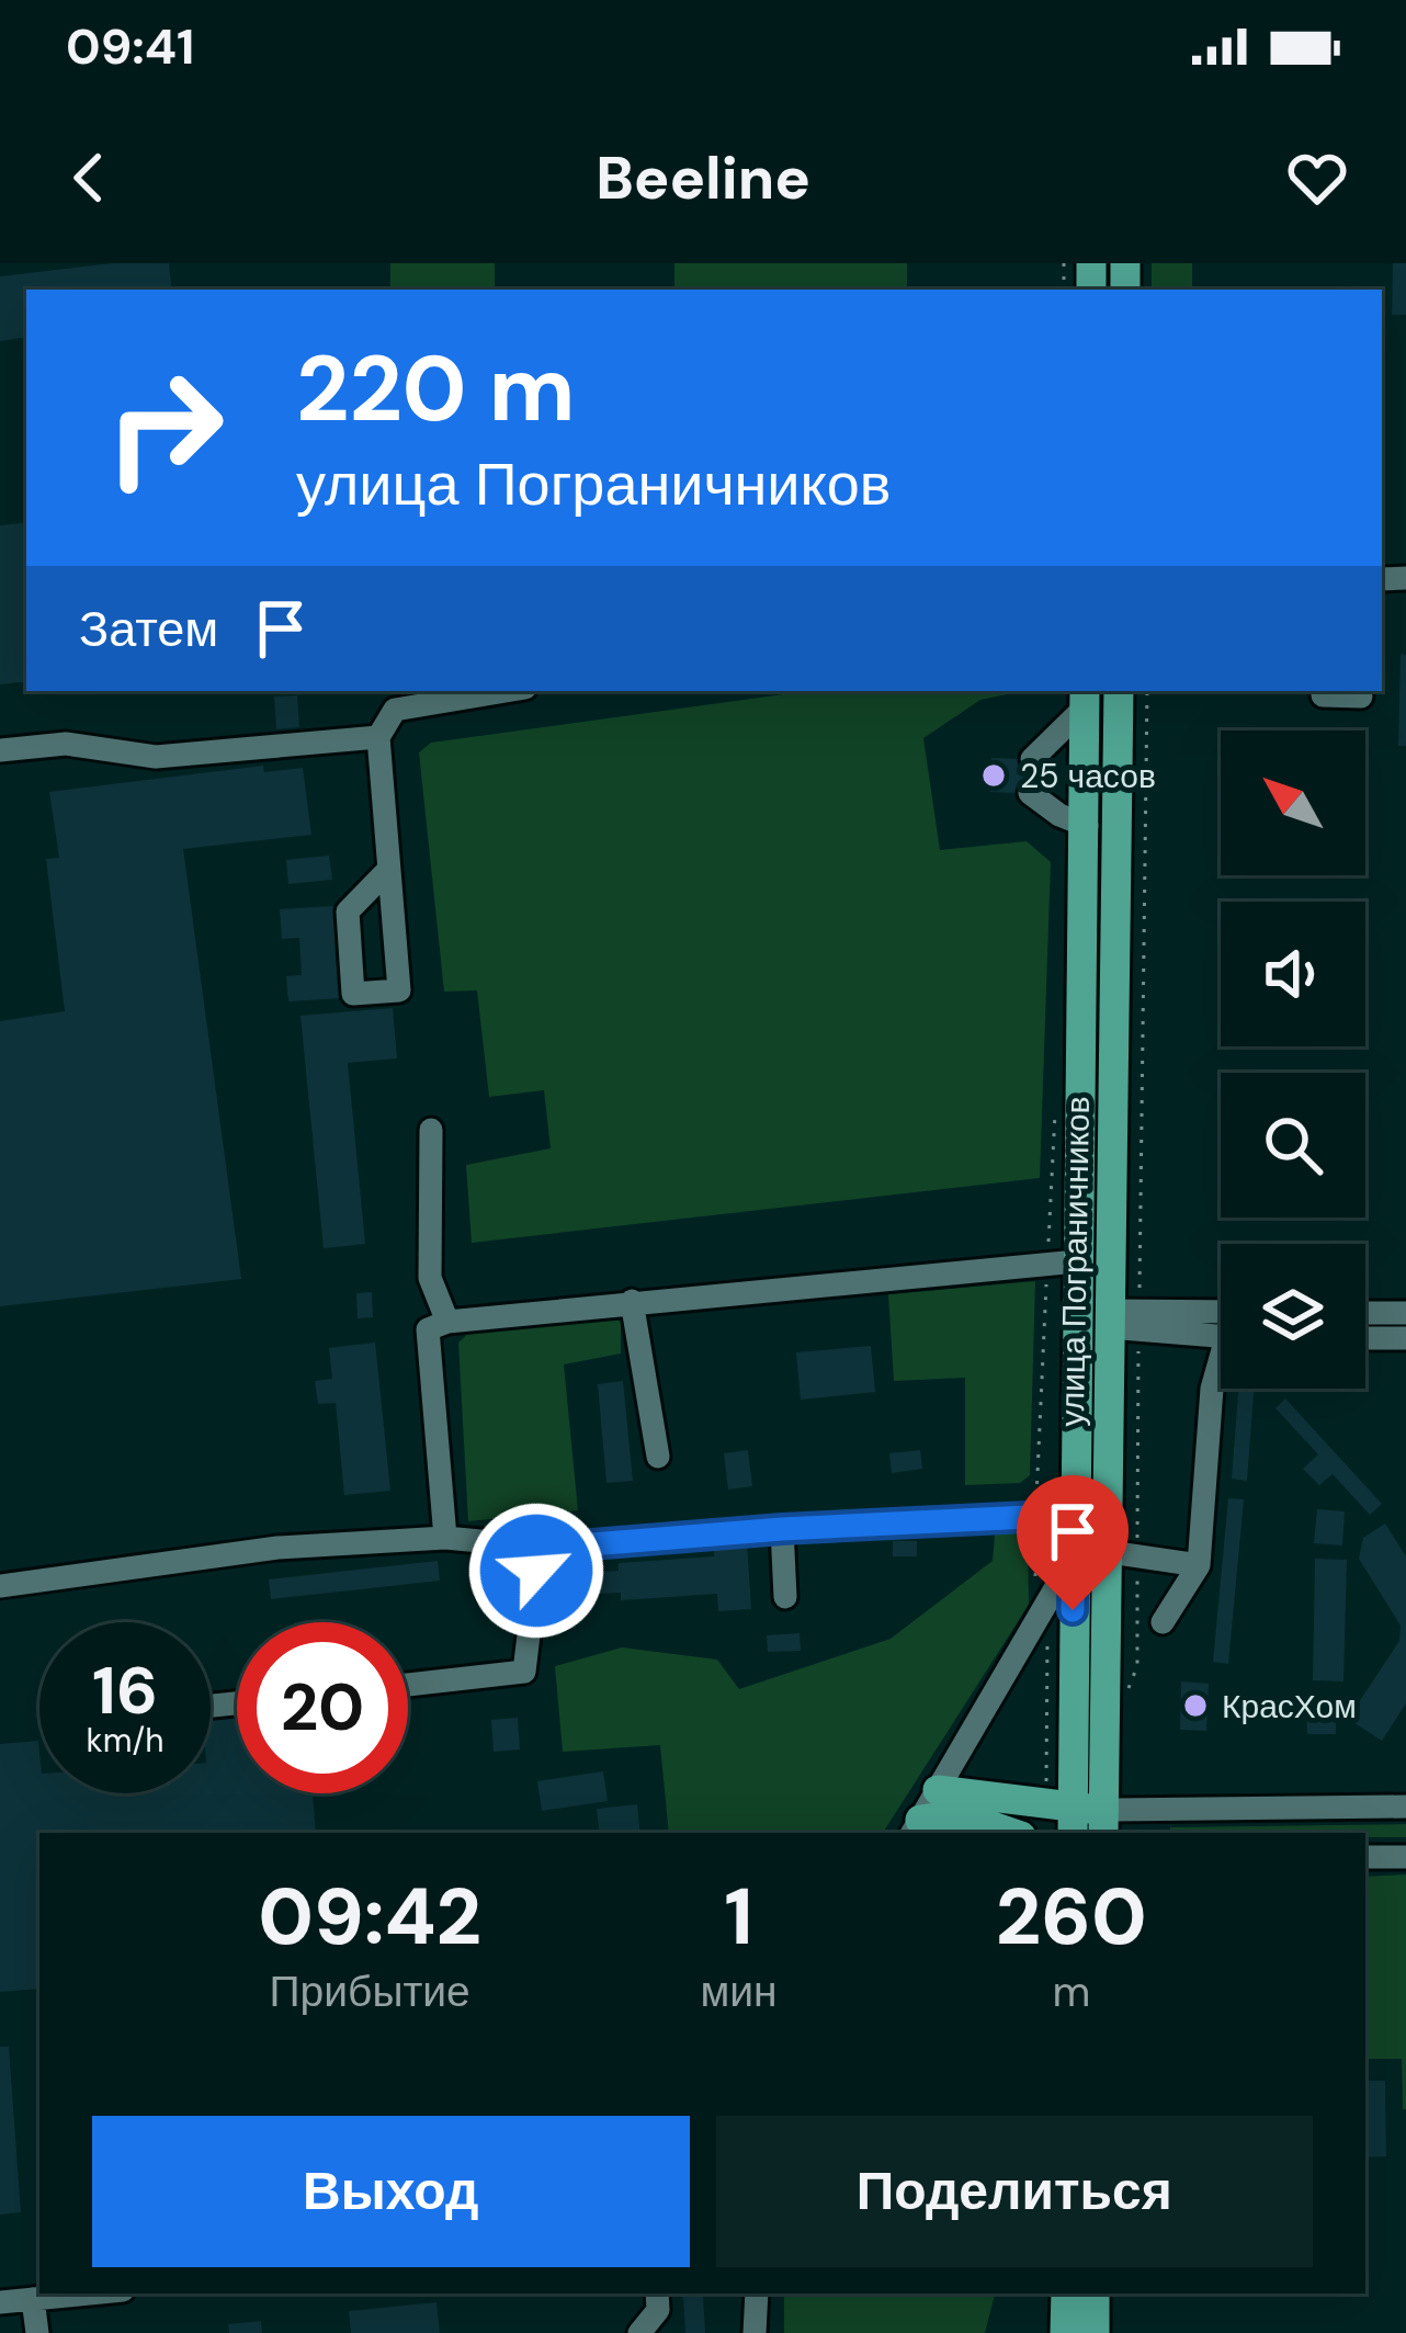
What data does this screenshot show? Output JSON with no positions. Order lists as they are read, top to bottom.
{
  "streets": {
    "main road": ["улица Пограничников"]
  },
  "places": ["25 часов", "КрасХом"],
  "north": "top left",
  "page": {
    "status": "09:41",
    "header": "Beeline",
    "turn": ["220 m", "улица Пограничников"],
    "then": "Затем",
    "speed": "16 km/h",
    "limit": "20",
    "eta": [
      "09:42",
      "Прибытие",
      "1",
      "мин",
      "260",
      "m"
    ],
    "buttons": ["Выход", "Поделиться"]
  }
}
